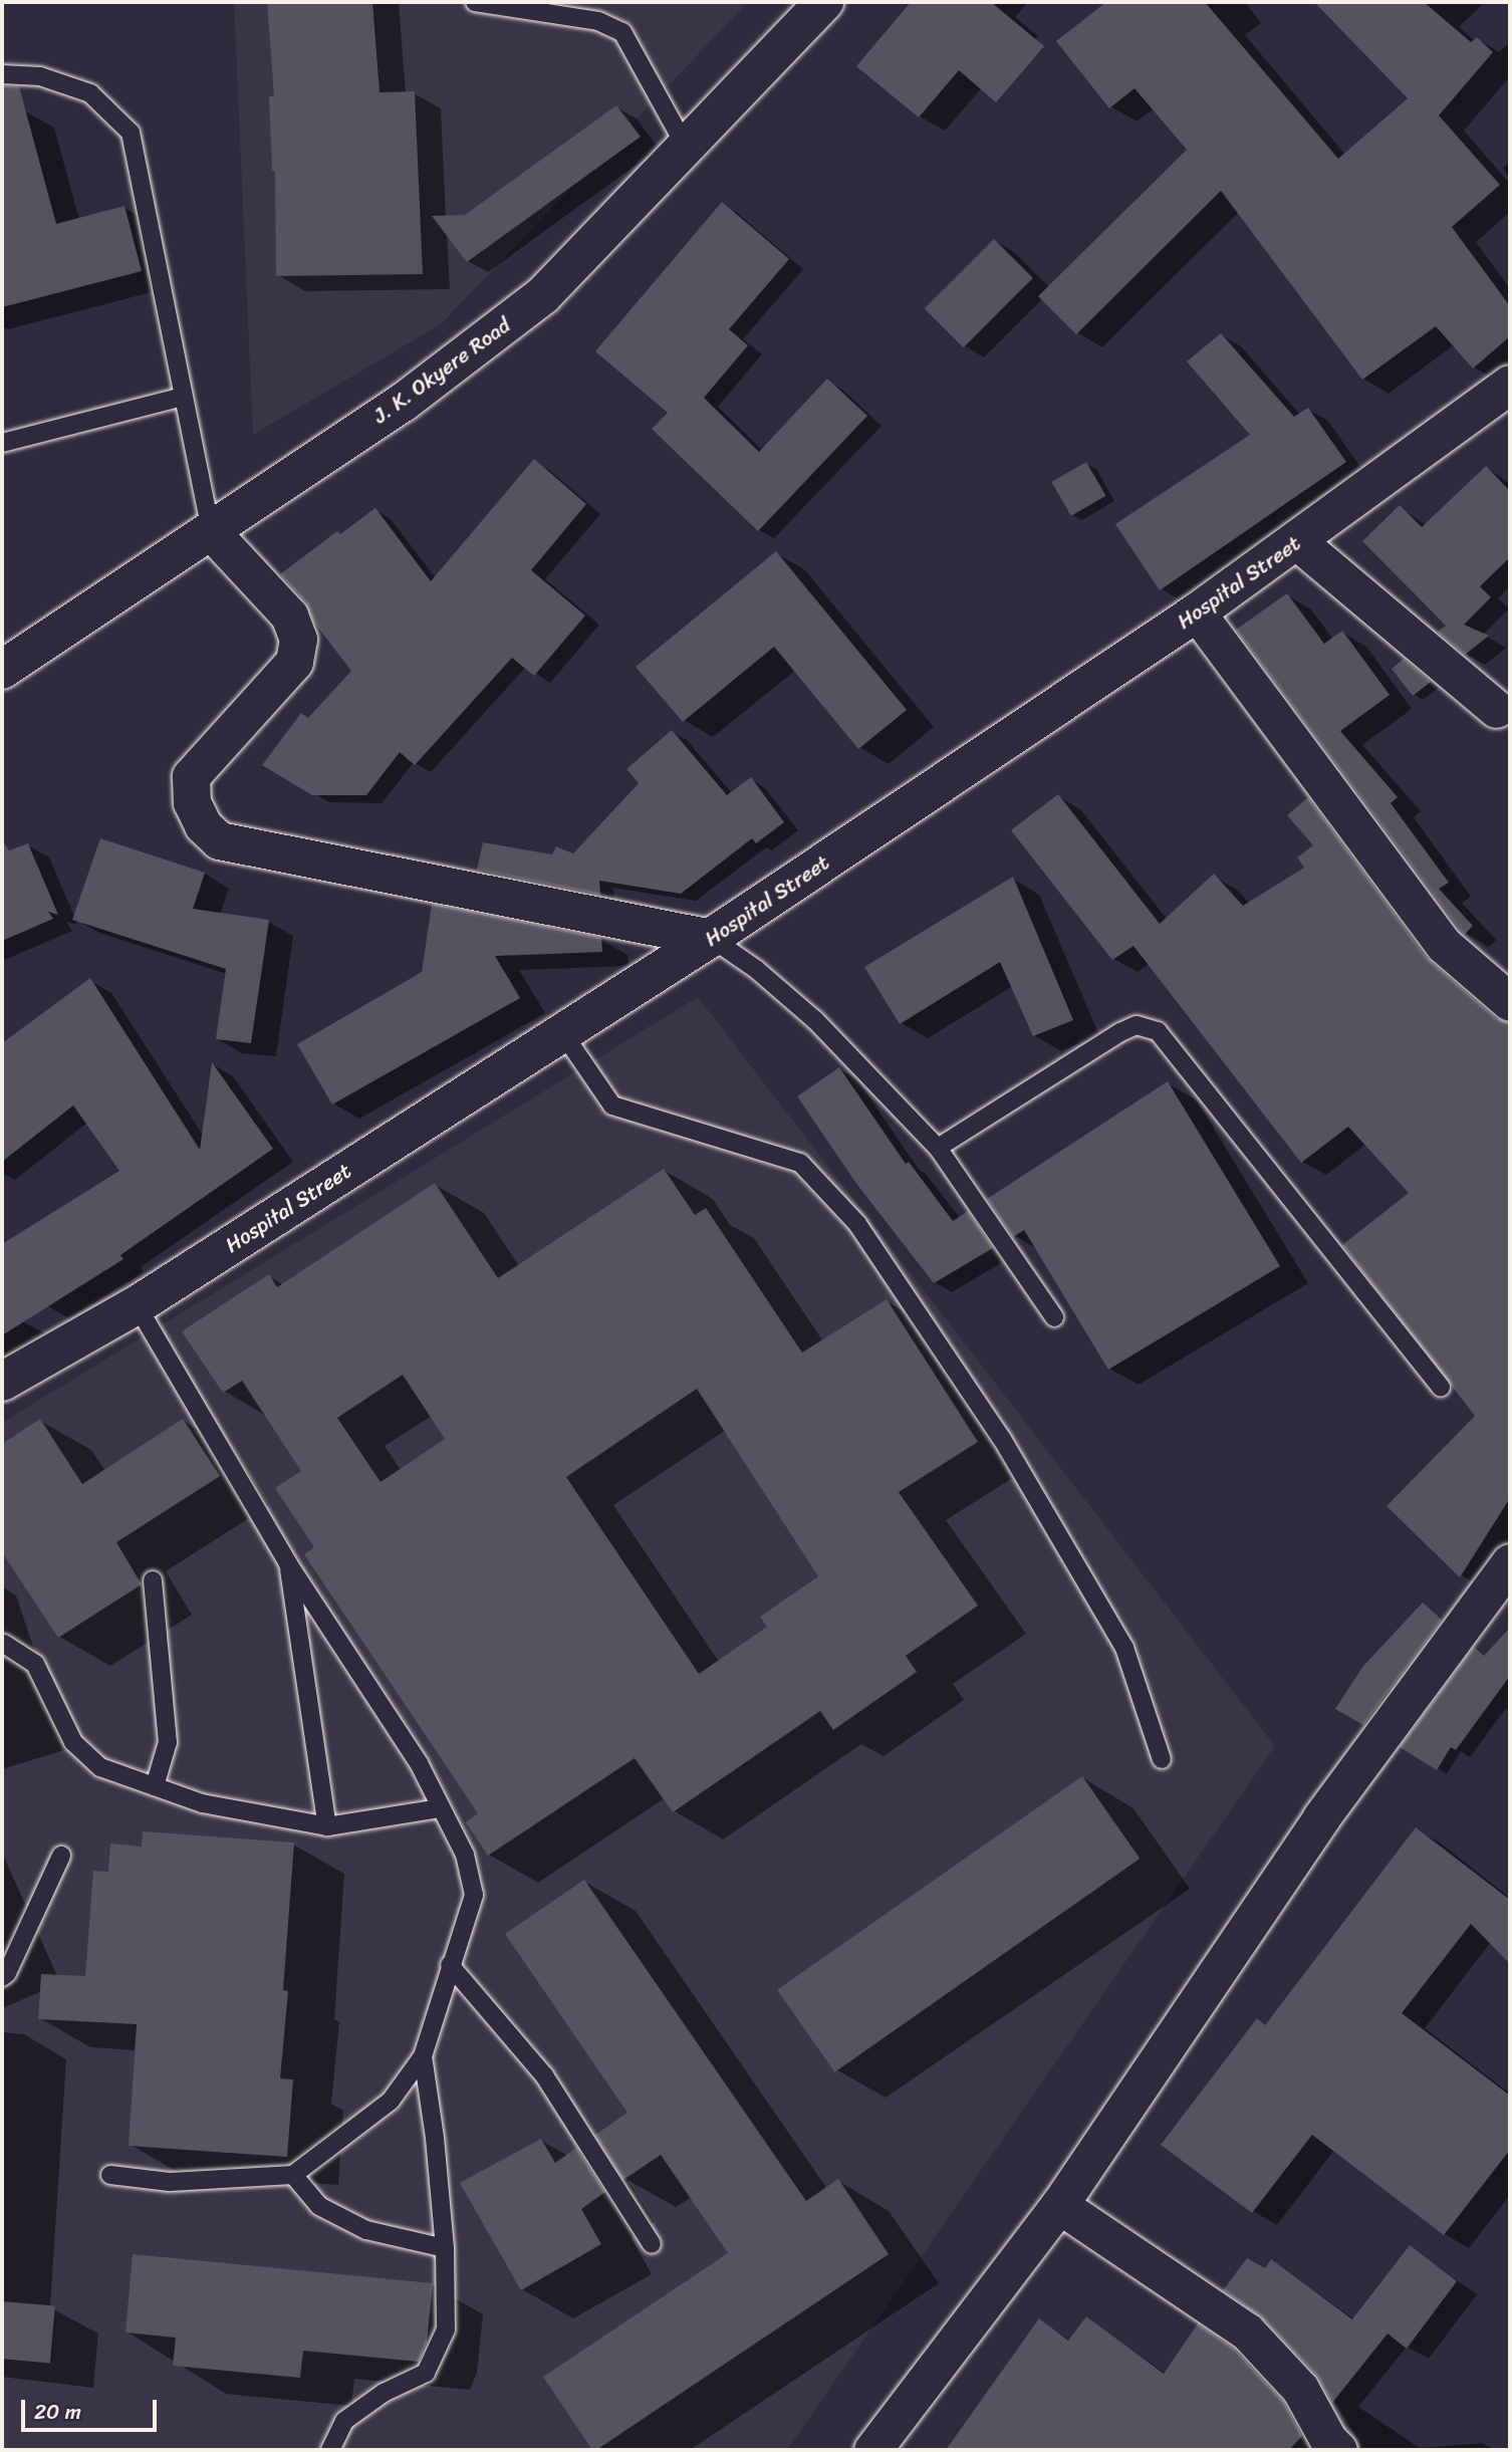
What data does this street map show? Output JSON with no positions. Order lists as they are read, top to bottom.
{
  "streets": {
    "street": ["J. K. Okyere Road", "Hospital Street"]
  },
  "scale_bar": "20 m"
}
